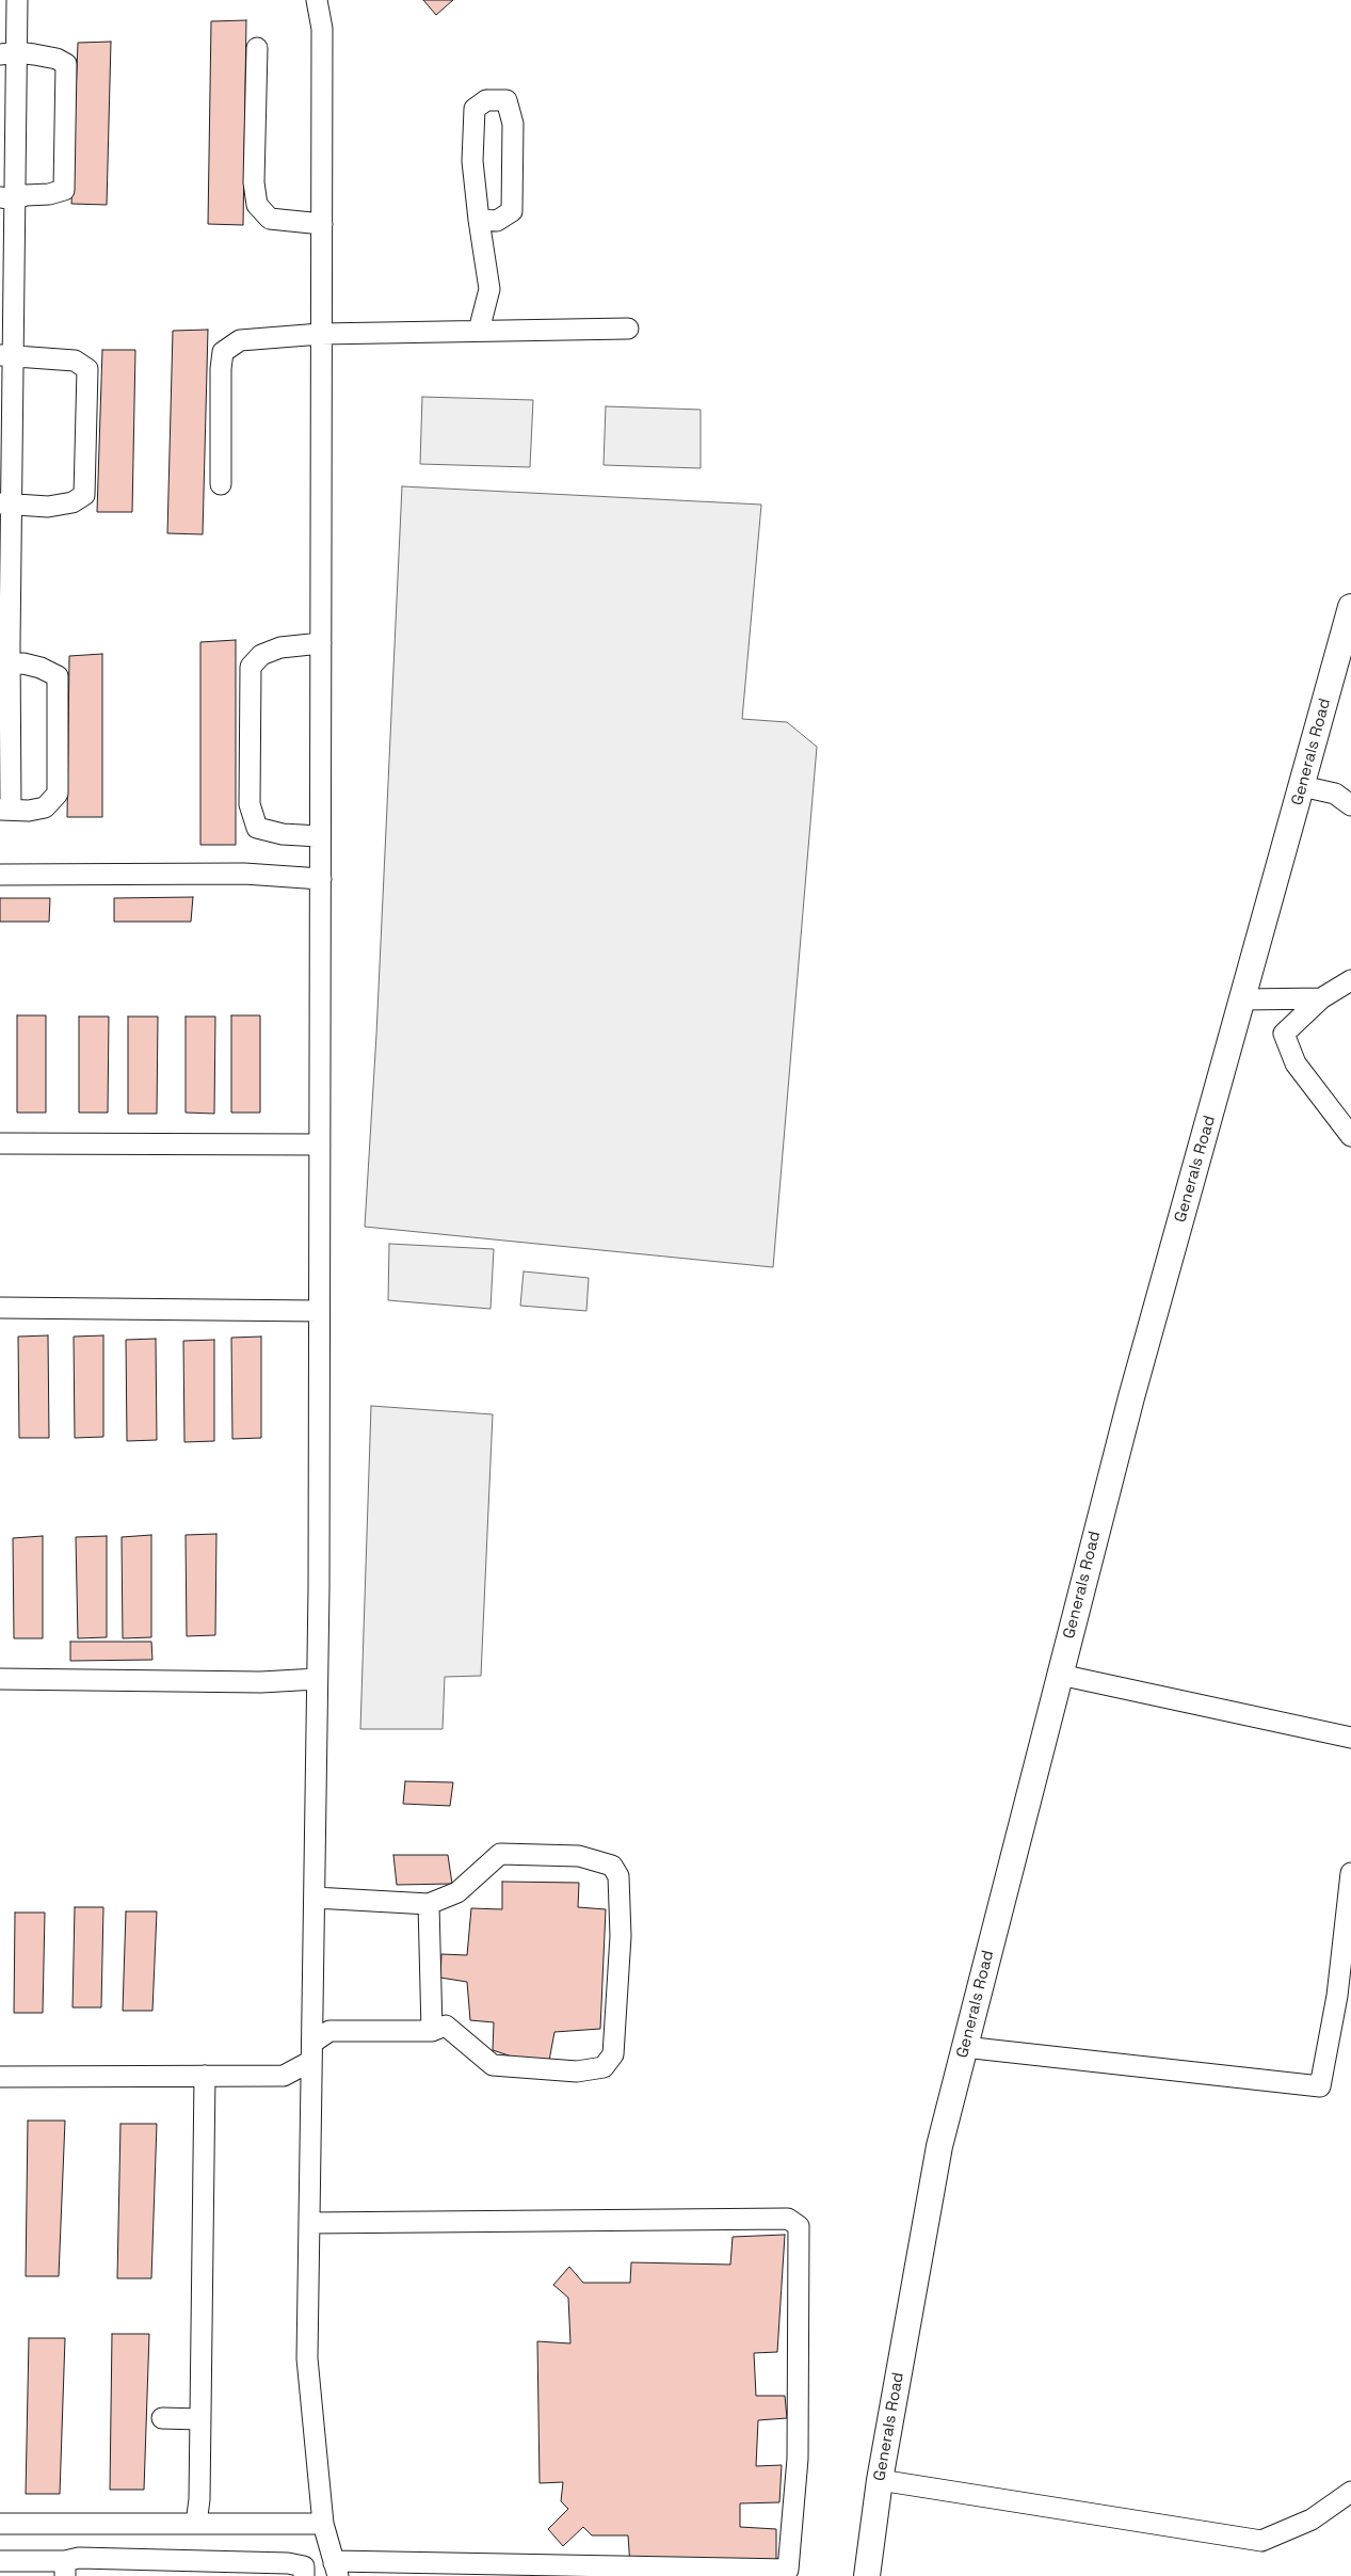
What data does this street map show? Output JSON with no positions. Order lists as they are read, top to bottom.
{
  "streets": {
    "street": ["Generals Road"]
  }
}
